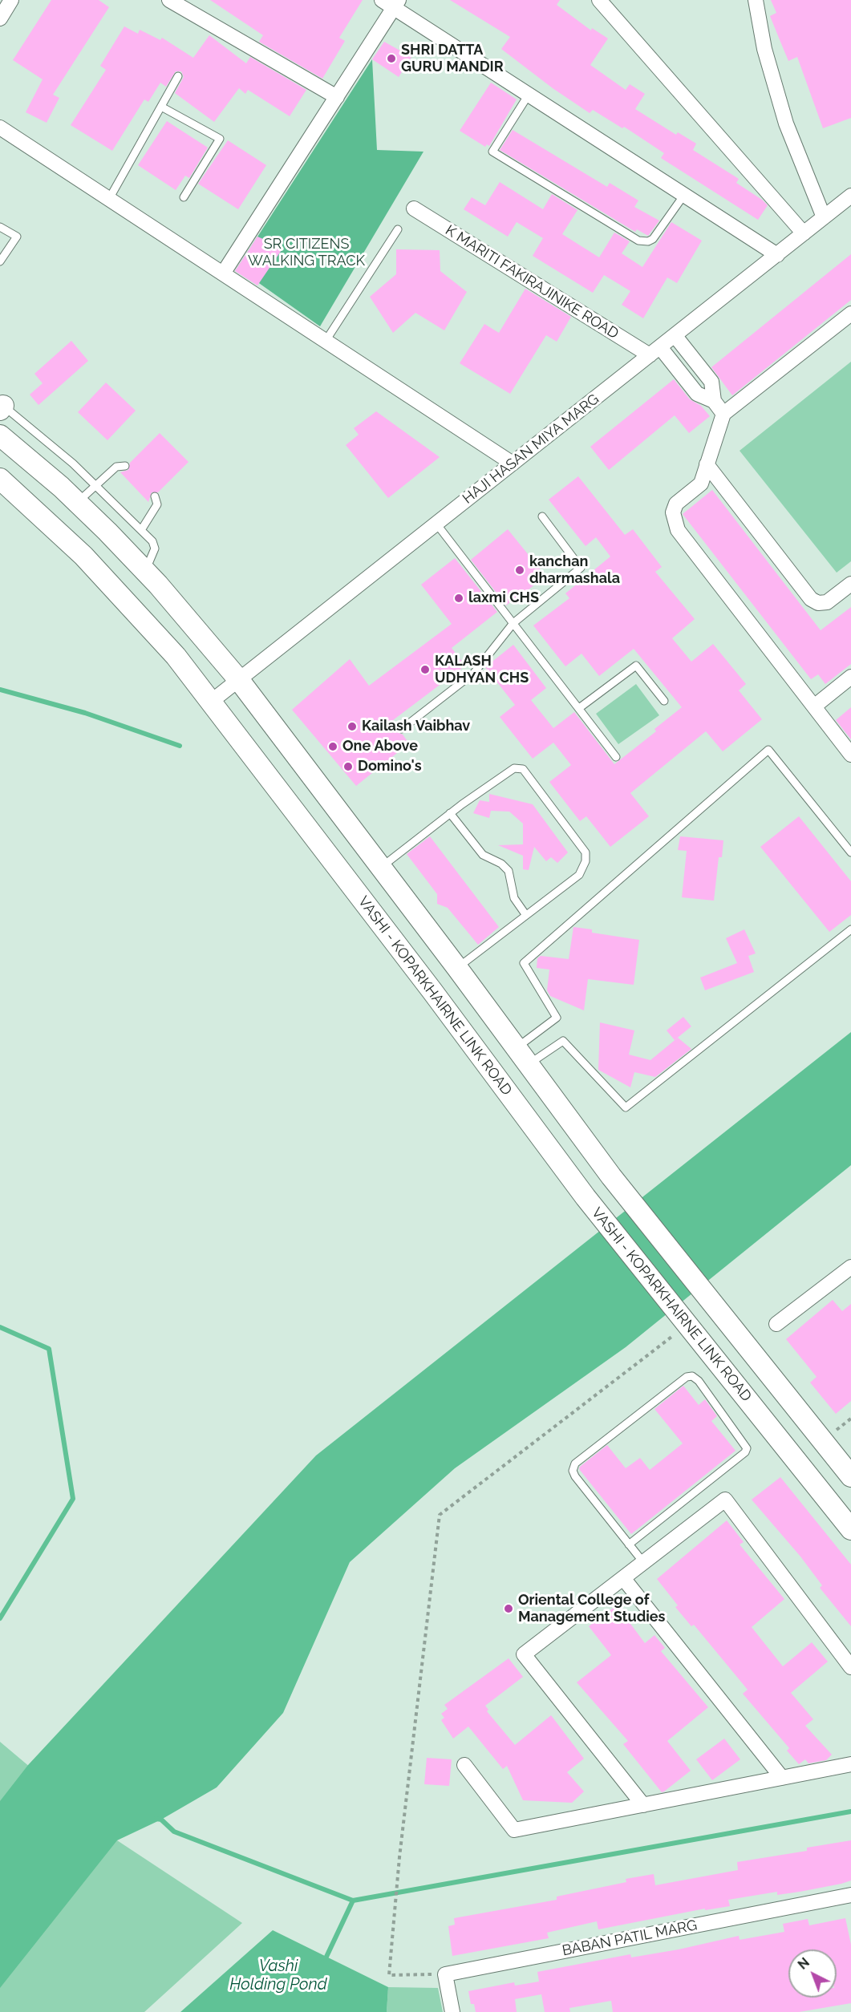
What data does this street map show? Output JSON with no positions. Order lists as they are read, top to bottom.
{
  "streets": {
    "main road": ["VASHI - KOPARKHAIRNE LINK ROAD"],
    "street": ["K MARITI FAKIRAJINIKE ROAD", "HAJI HASAN MIYA MARG", "BABAN PATIL MARG"]
  },
  "crossings": [
    ["K MARITI FAKIRAJINIKE ROAD", "HAJI HASAN MIYA MARG"],
    ["HAJI HASAN MIYA MARG", "VASHI - KOPARKHAIRNE LINK ROAD"]
  ],
  "water": ["Vashi Holding Pond"],
  "parks": ["SR CITIZENS WALKING TRACK"],
  "places": [
    "SHRI DATTA GURU MANDIR",
    "kanchan dharmashala",
    "laxmi CHS",
    "KALASH UDHYAN CHS",
    "Kailash Vaibhav",
    "One Above",
    "Domino's",
    "Oriental College of Management Studies"
  ],
  "north": "top left"
}
